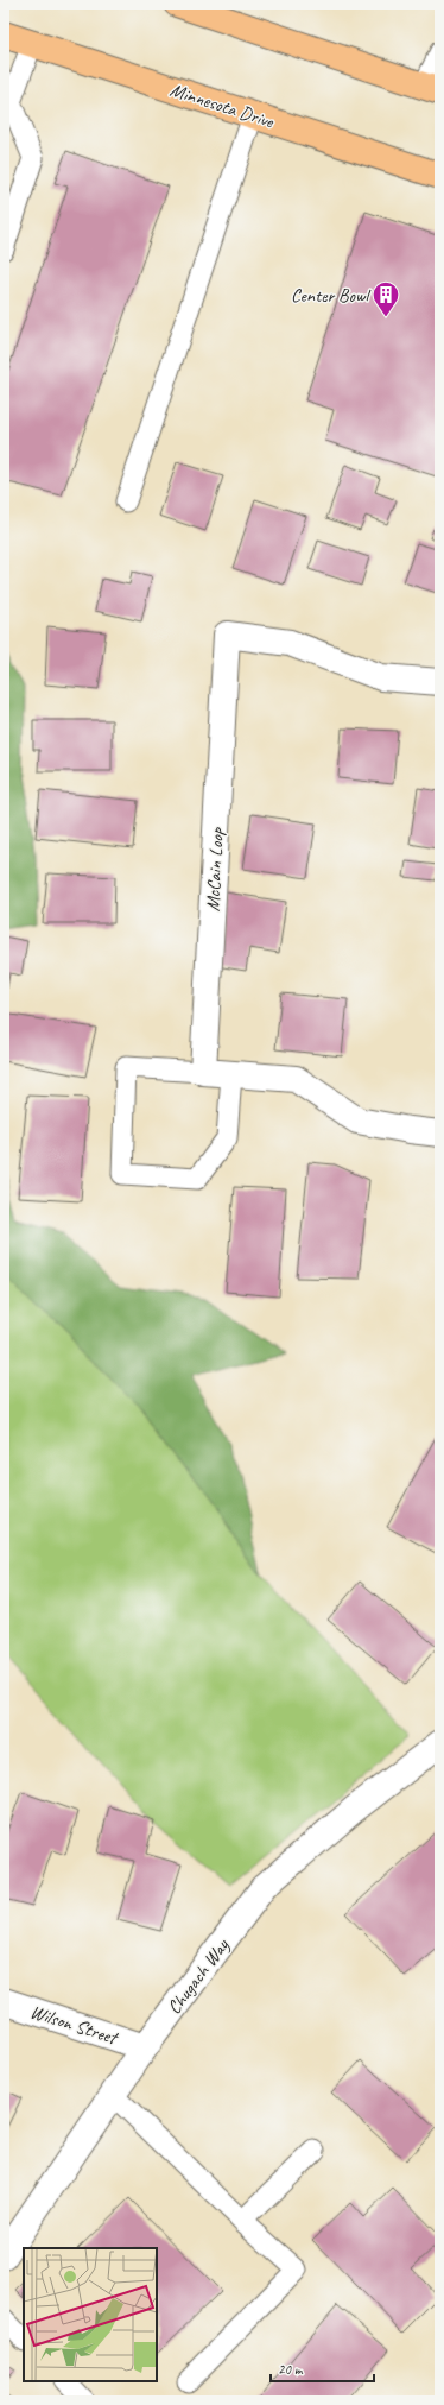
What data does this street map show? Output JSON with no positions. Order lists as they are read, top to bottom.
{
  "streets": {
    "main road": ["Minnesota Drive"],
    "street": ["McCain Loop", "Chugach Way", "Wilson Street"]
  },
  "crossings": [
    ["Chugach Way", "Wilson Street"]
  ],
  "places": {
    "building": ["Center Bowl"]
  },
  "scale_bar": "20 m"
}
